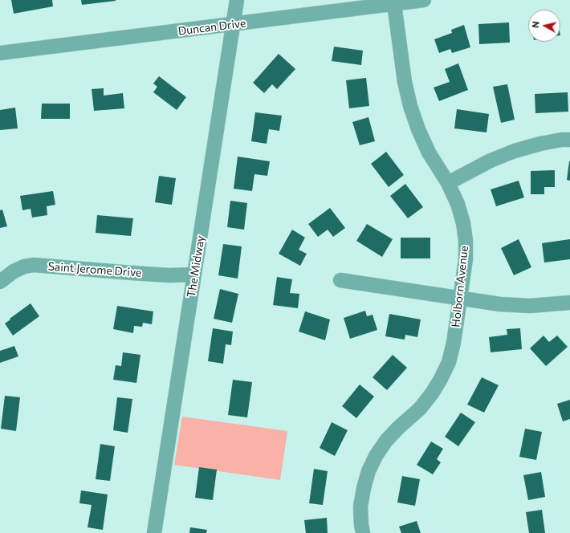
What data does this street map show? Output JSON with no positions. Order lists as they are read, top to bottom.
{
  "streets": {
    "street": [
      "Duncan Drive",
      "The Midway",
      "Saint Jerome Drive",
      "Holborn Avenue"
    ]
  },
  "crossings": [
    ["Duncan Drive", "The Midway"],
    ["Duncan Drive", "Holborn Avenue"],
    ["The Midway", "Saint Jerome Drive"]
  ],
  "north": "left"
}
